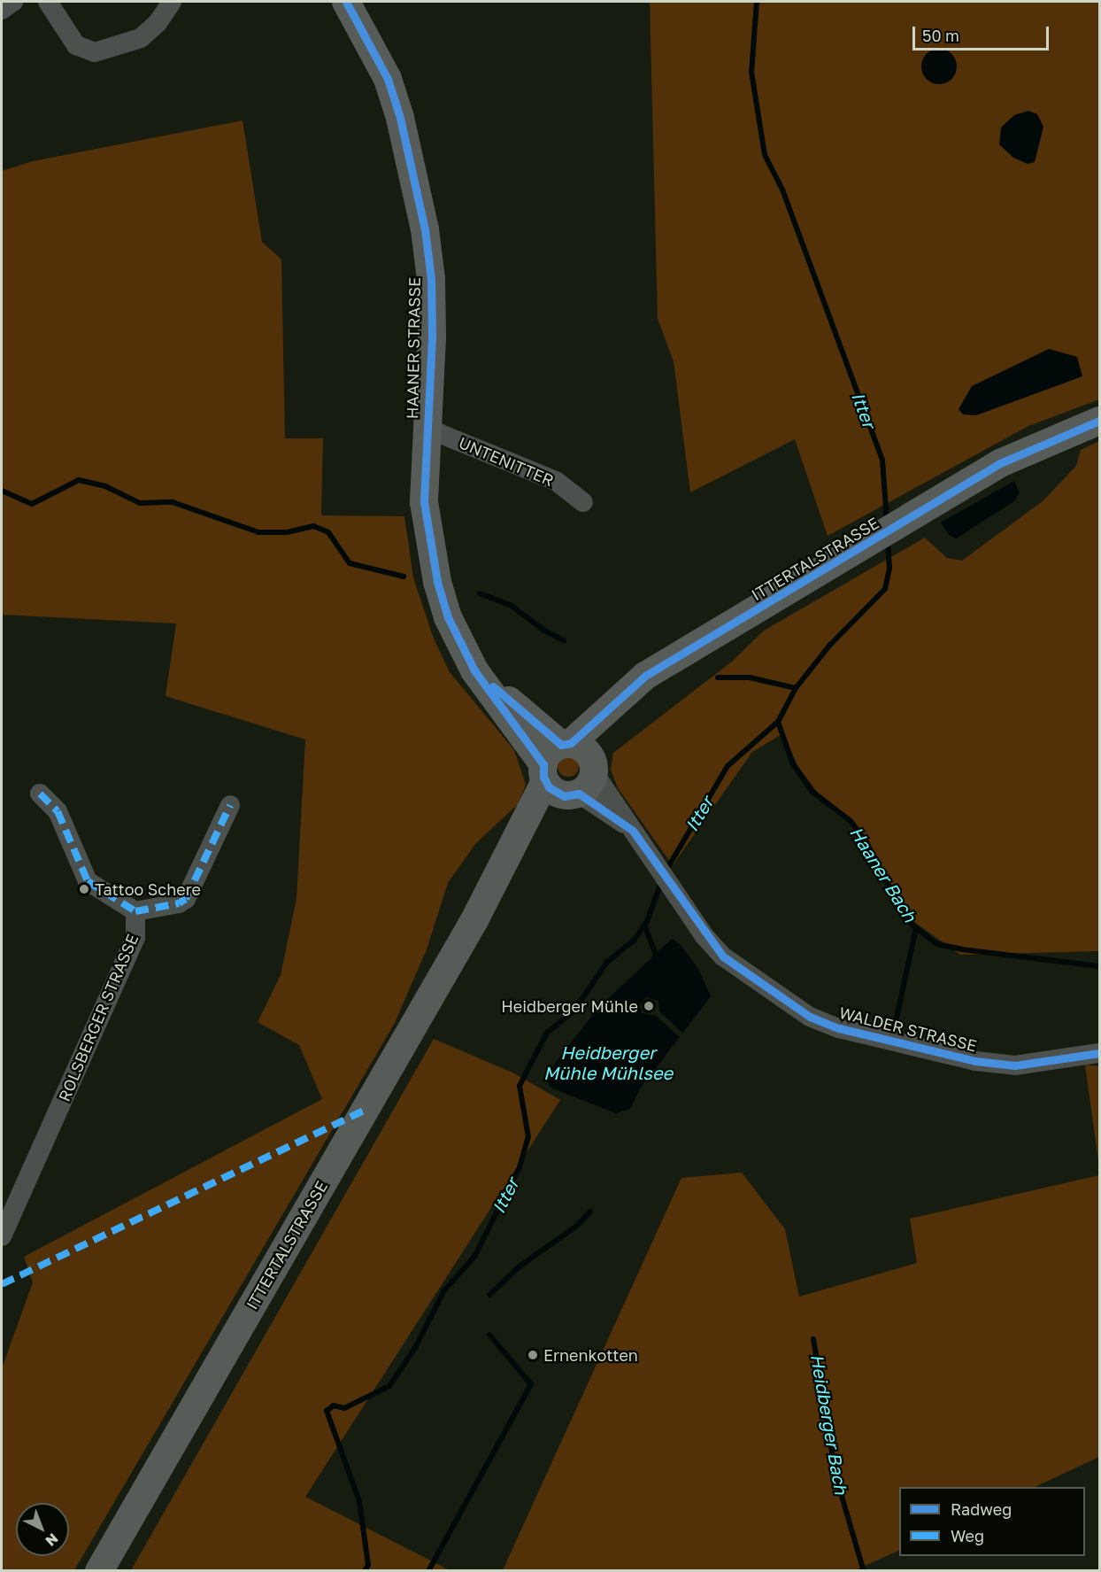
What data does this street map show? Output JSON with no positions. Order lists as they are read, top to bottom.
{
  "streets": {
    "main road": ["HAANER STRASSE", "ITTERTALSTRASSE"],
    "street": ["UNTENITTER", "ROLSBERGER STRASSE", "WALDER STRASSE"]
  },
  "crossings": [
    ["HAANER STRASSE", "UNTENITTER"],
    ["HAANER STRASSE", "ITTERTALSTRASSE"],
    ["HAANER STRASSE", "WALDER STRASSE"]
  ],
  "water": [
    "Itter",
    "Haaner Bach",
    "Heidberger Mühle Mühlsee",
    "Heidberger Bach"
  ],
  "places": ["Tattoo Schere", "Heidberger Mühle", "Ernenkotten"],
  "legend": ["Radweg", "Weg"],
  "scale_bar": "50 m",
  "north": "bottom right"
}
